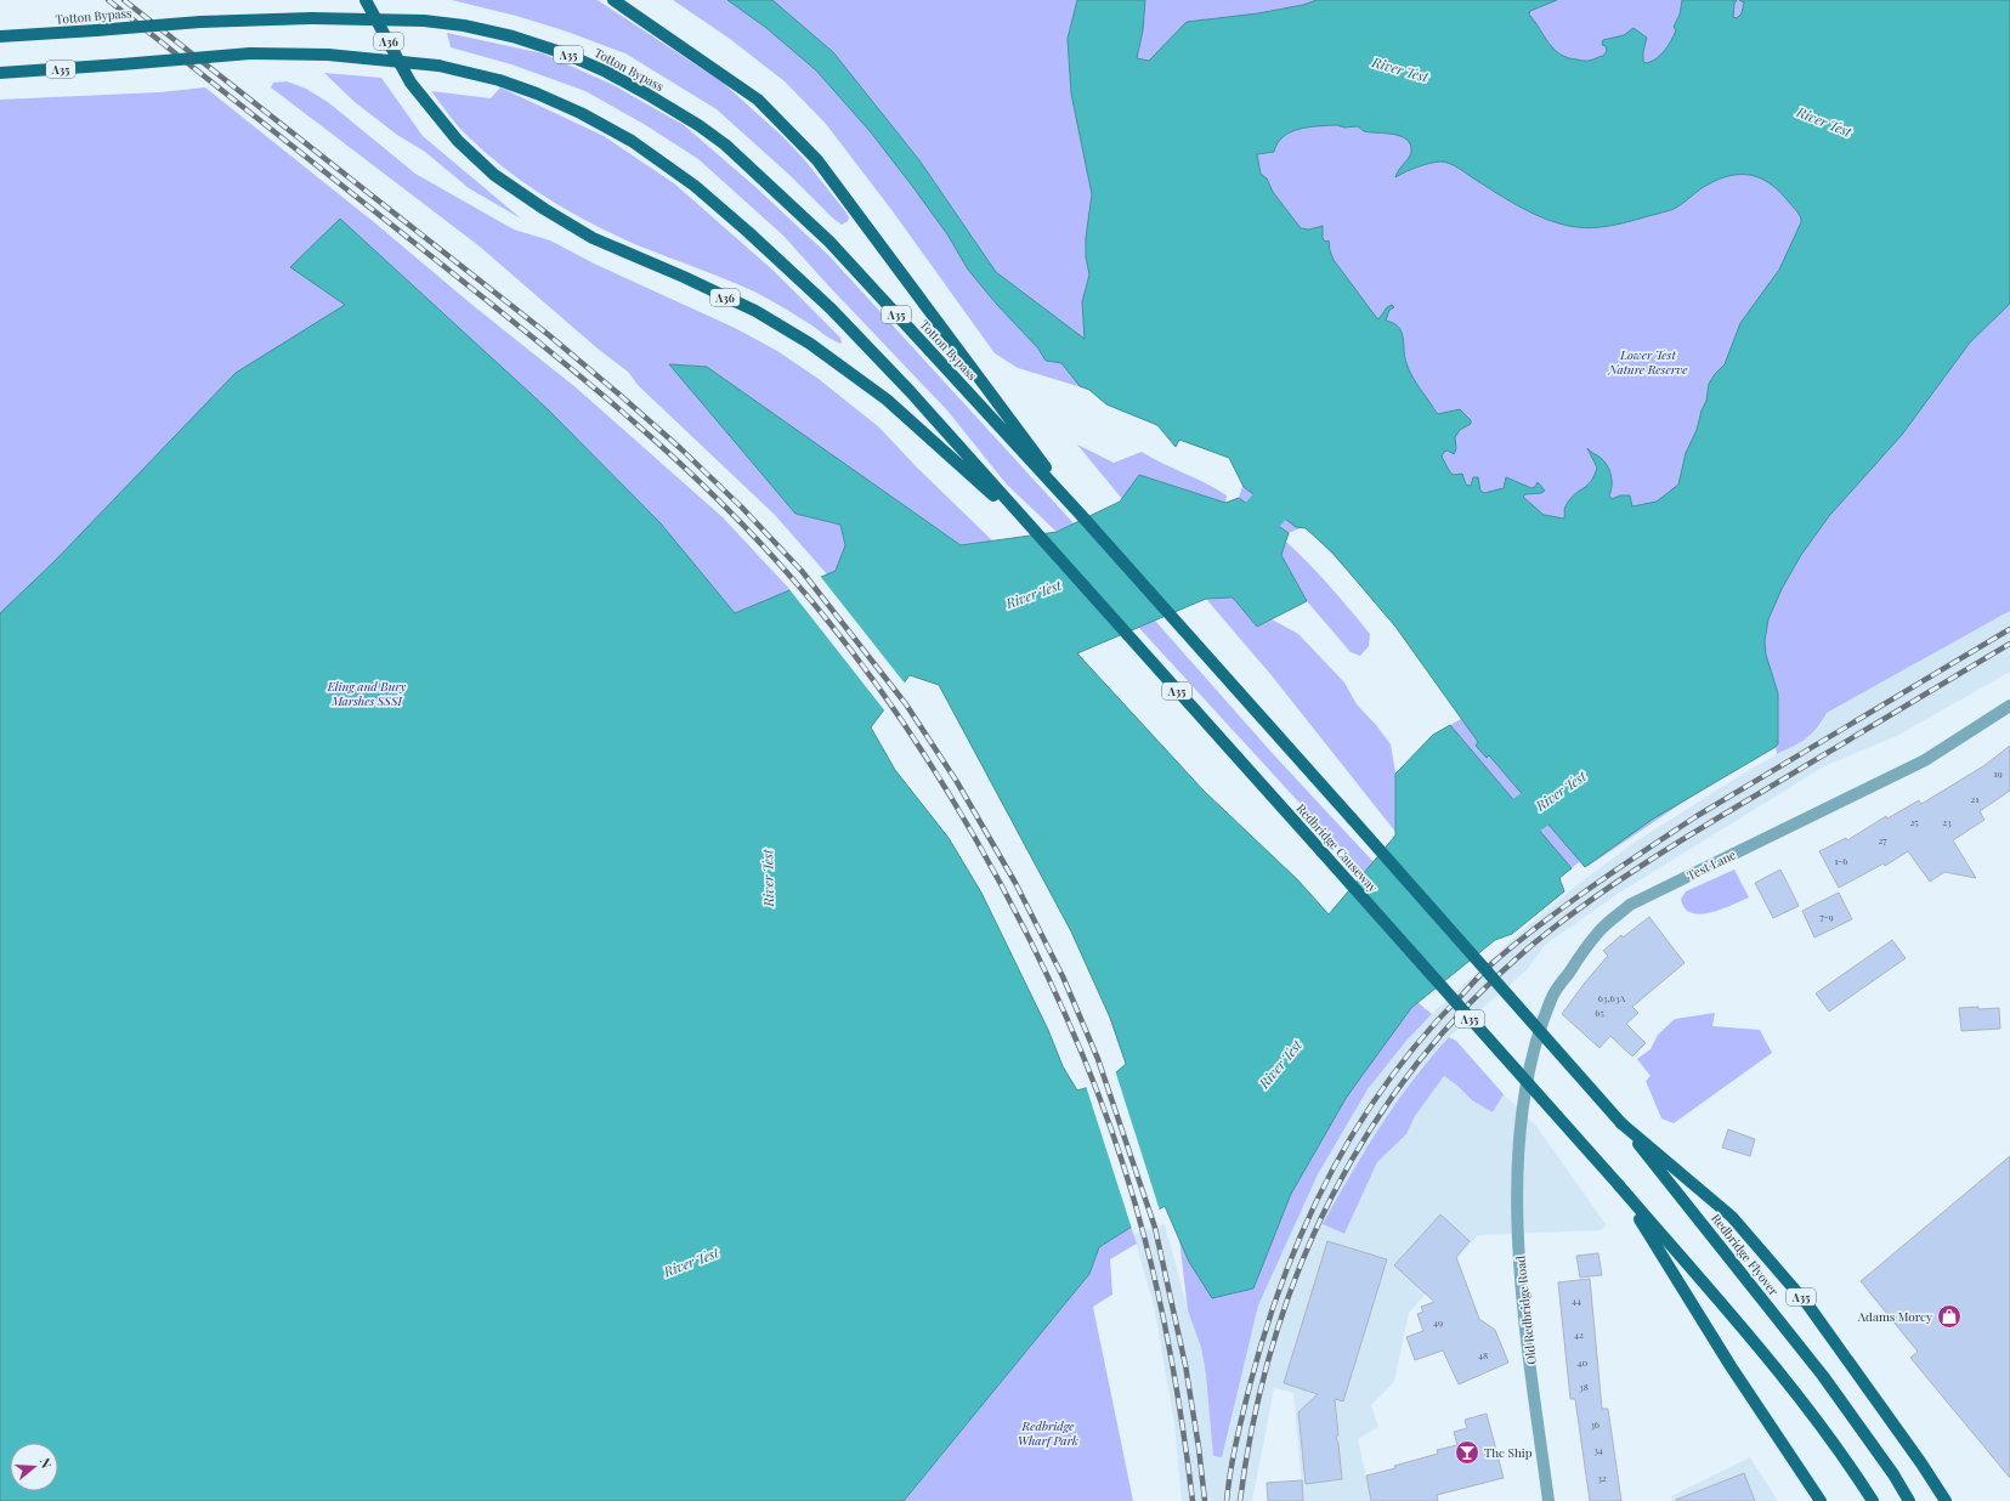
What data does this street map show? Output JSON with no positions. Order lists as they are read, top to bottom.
{
  "streets": {
    "main road": [
      "Totton Bypass",
      "A36",
      "A35",
      "Redbridge Causeway",
      "Redbridge Flyover"
    ],
    "street": ["Test Lane", "Old Redbridge Road"]
  },
  "crossings": [
    ["Totton Bypass", "A35"],
    ["A36", "A35"],
    ["A36", "Redbridge Causeway"],
    ["A35", "Redbridge Causeway"],
    ["A35", "Redbridge Flyover"],
    ["Test Lane", "Old Redbridge Road"]
  ],
  "water": ["River Test"],
  "parks": ["Lower Test Nature Reserve", "Eling and Bury Marshes SSSI", "Redbridge Wharf Park"],
  "places": {
    "shop": ["Adams Morey"],
    "bar": ["The Ship"]
  },
  "house_numbers": [
    "19",
    "21",
    "25",
    "23",
    "27",
    "1-6",
    "7-9",
    "63,63A",
    "65",
    "44",
    "49",
    "42",
    "48",
    "40",
    "38",
    "36",
    "34",
    "32"
  ],
  "north": "right"
}
